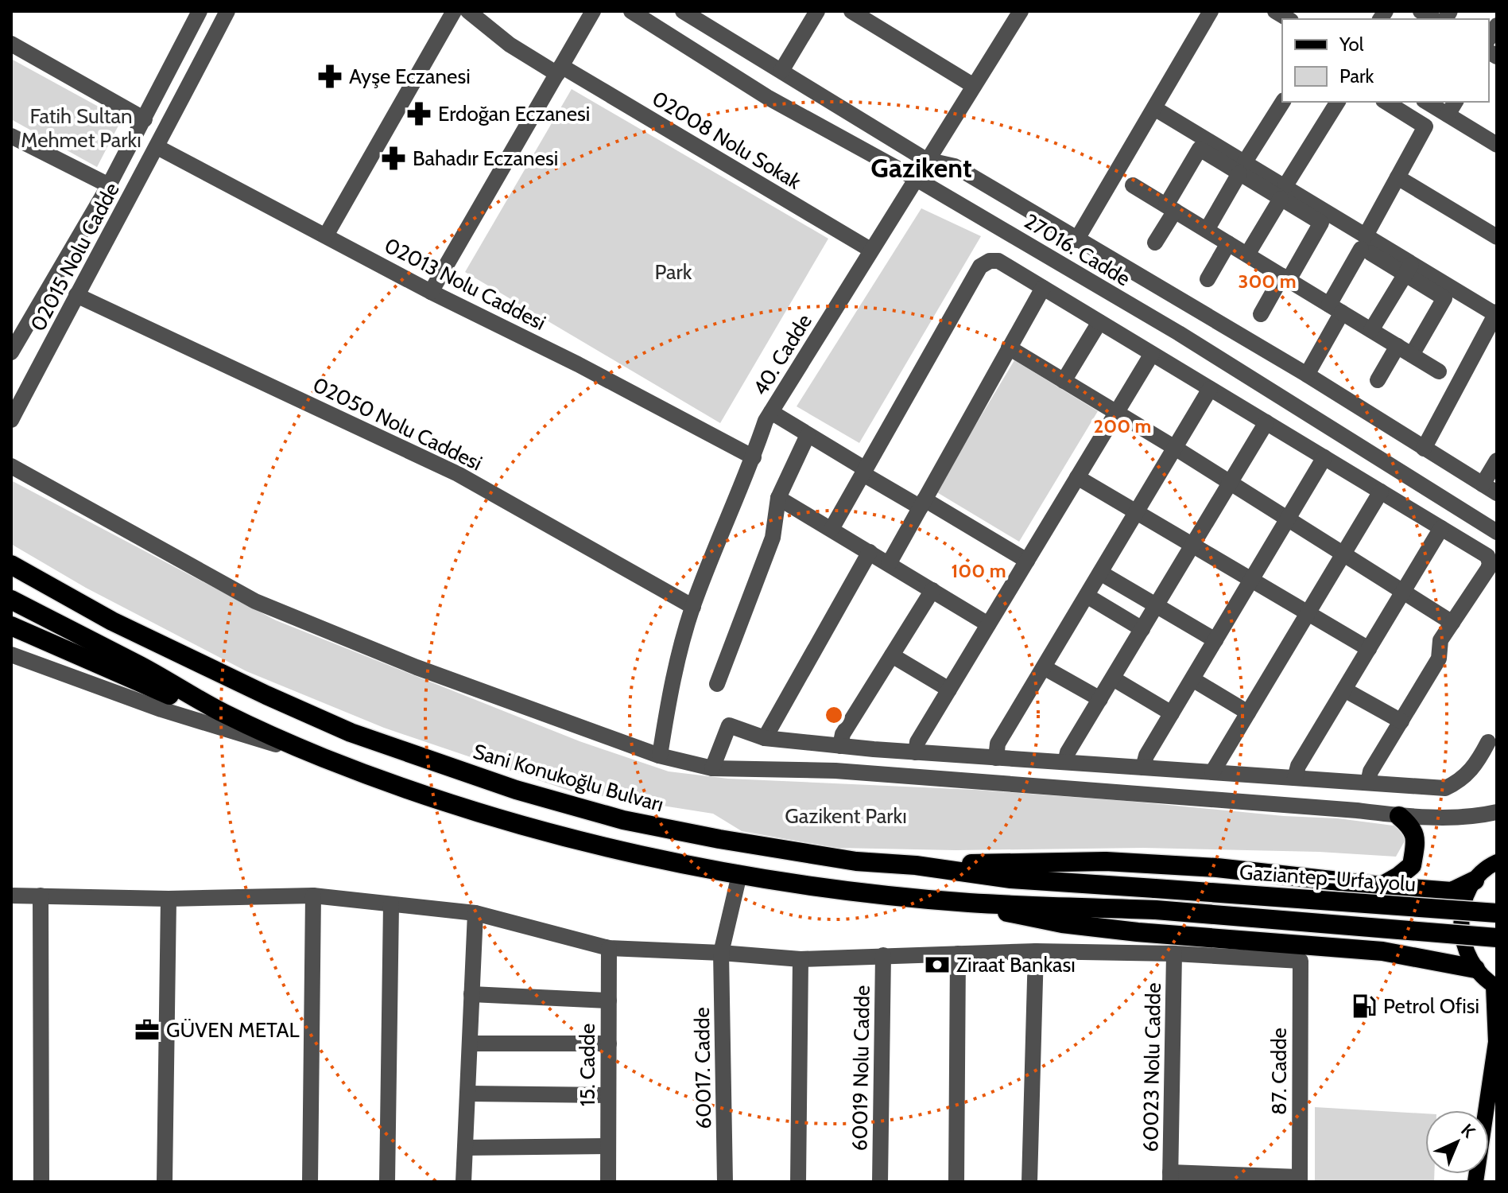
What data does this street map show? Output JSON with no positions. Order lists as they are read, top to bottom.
{
  "streets": {
    "highway": ["Sani Konukoğlu Bulvarı", "Gaziantep-Urfa yolu"],
    "street": [
      "02008 Nolu Sokak",
      "27016. Cadde",
      "02015 Nolu Cadde",
      "02013 Nolu Caddesi",
      "40. Cadde",
      "02050 Nolu Caddesi",
      "15. Cadde",
      "60023 Nolu Cadde",
      "60017. Cadde",
      "60019 Nolu Cadde",
      "87. Cadde"
    ]
  },
  "crossings": [
    ["02008 Nolu Sokak", "40. Cadde"],
    ["27016. Cadde", "40. Cadde"],
    ["02015 Nolu Cadde", "02013 Nolu Caddesi"],
    ["02015 Nolu Cadde", "02050 Nolu Caddesi"],
    ["02013 Nolu Caddesi", "40. Cadde"],
    ["40. Cadde", "02050 Nolu Caddesi"],
    ["Sani Konukoğlu Bulvarı", "Gaziantep-Urfa yolu"],
    ["60023 Nolu Cadde", "87. Cadde"]
  ],
  "districts": ["Gazikent"],
  "parks": ["Fatih Sultan Mehmet Parkı", "Park", "Gazikent Parkı"],
  "places": {
    "pharmacy": ["Ayşe Eczanesi", "Erdoğan Eczanesi", "Bahadır Eczanesi"],
    "bank": ["Ziraat Bankası"],
    "fuel station": ["Petrol Ofisi"],
    "office": ["GÜVEN METAL"]
  },
  "legend": ["Yol", "Park"],
  "north": "top right",
  "rings": ["300 m", "200 m", "100 m"]
}
